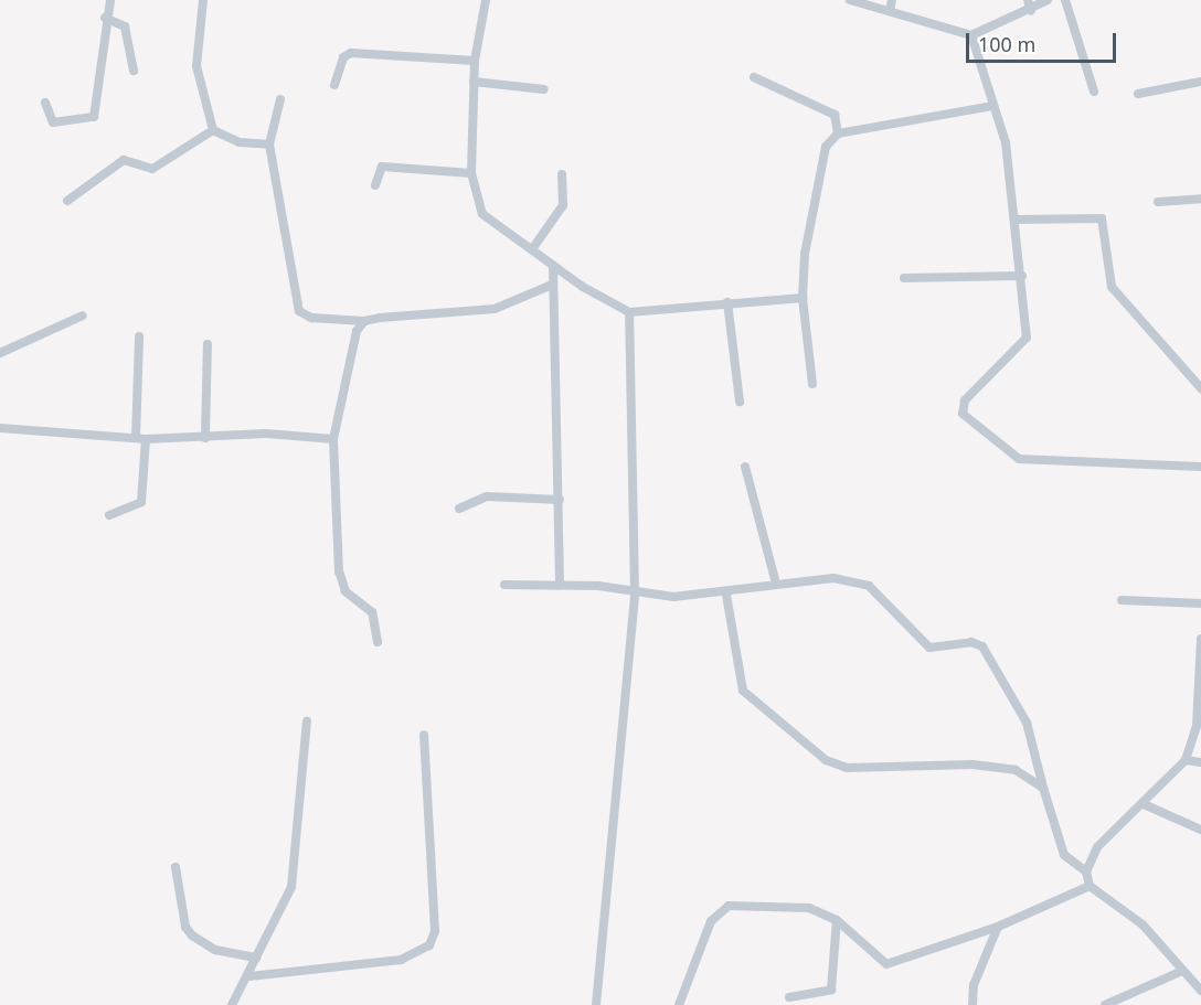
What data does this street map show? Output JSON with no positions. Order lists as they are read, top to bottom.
{
  "scale_bar": "100 m"
}
